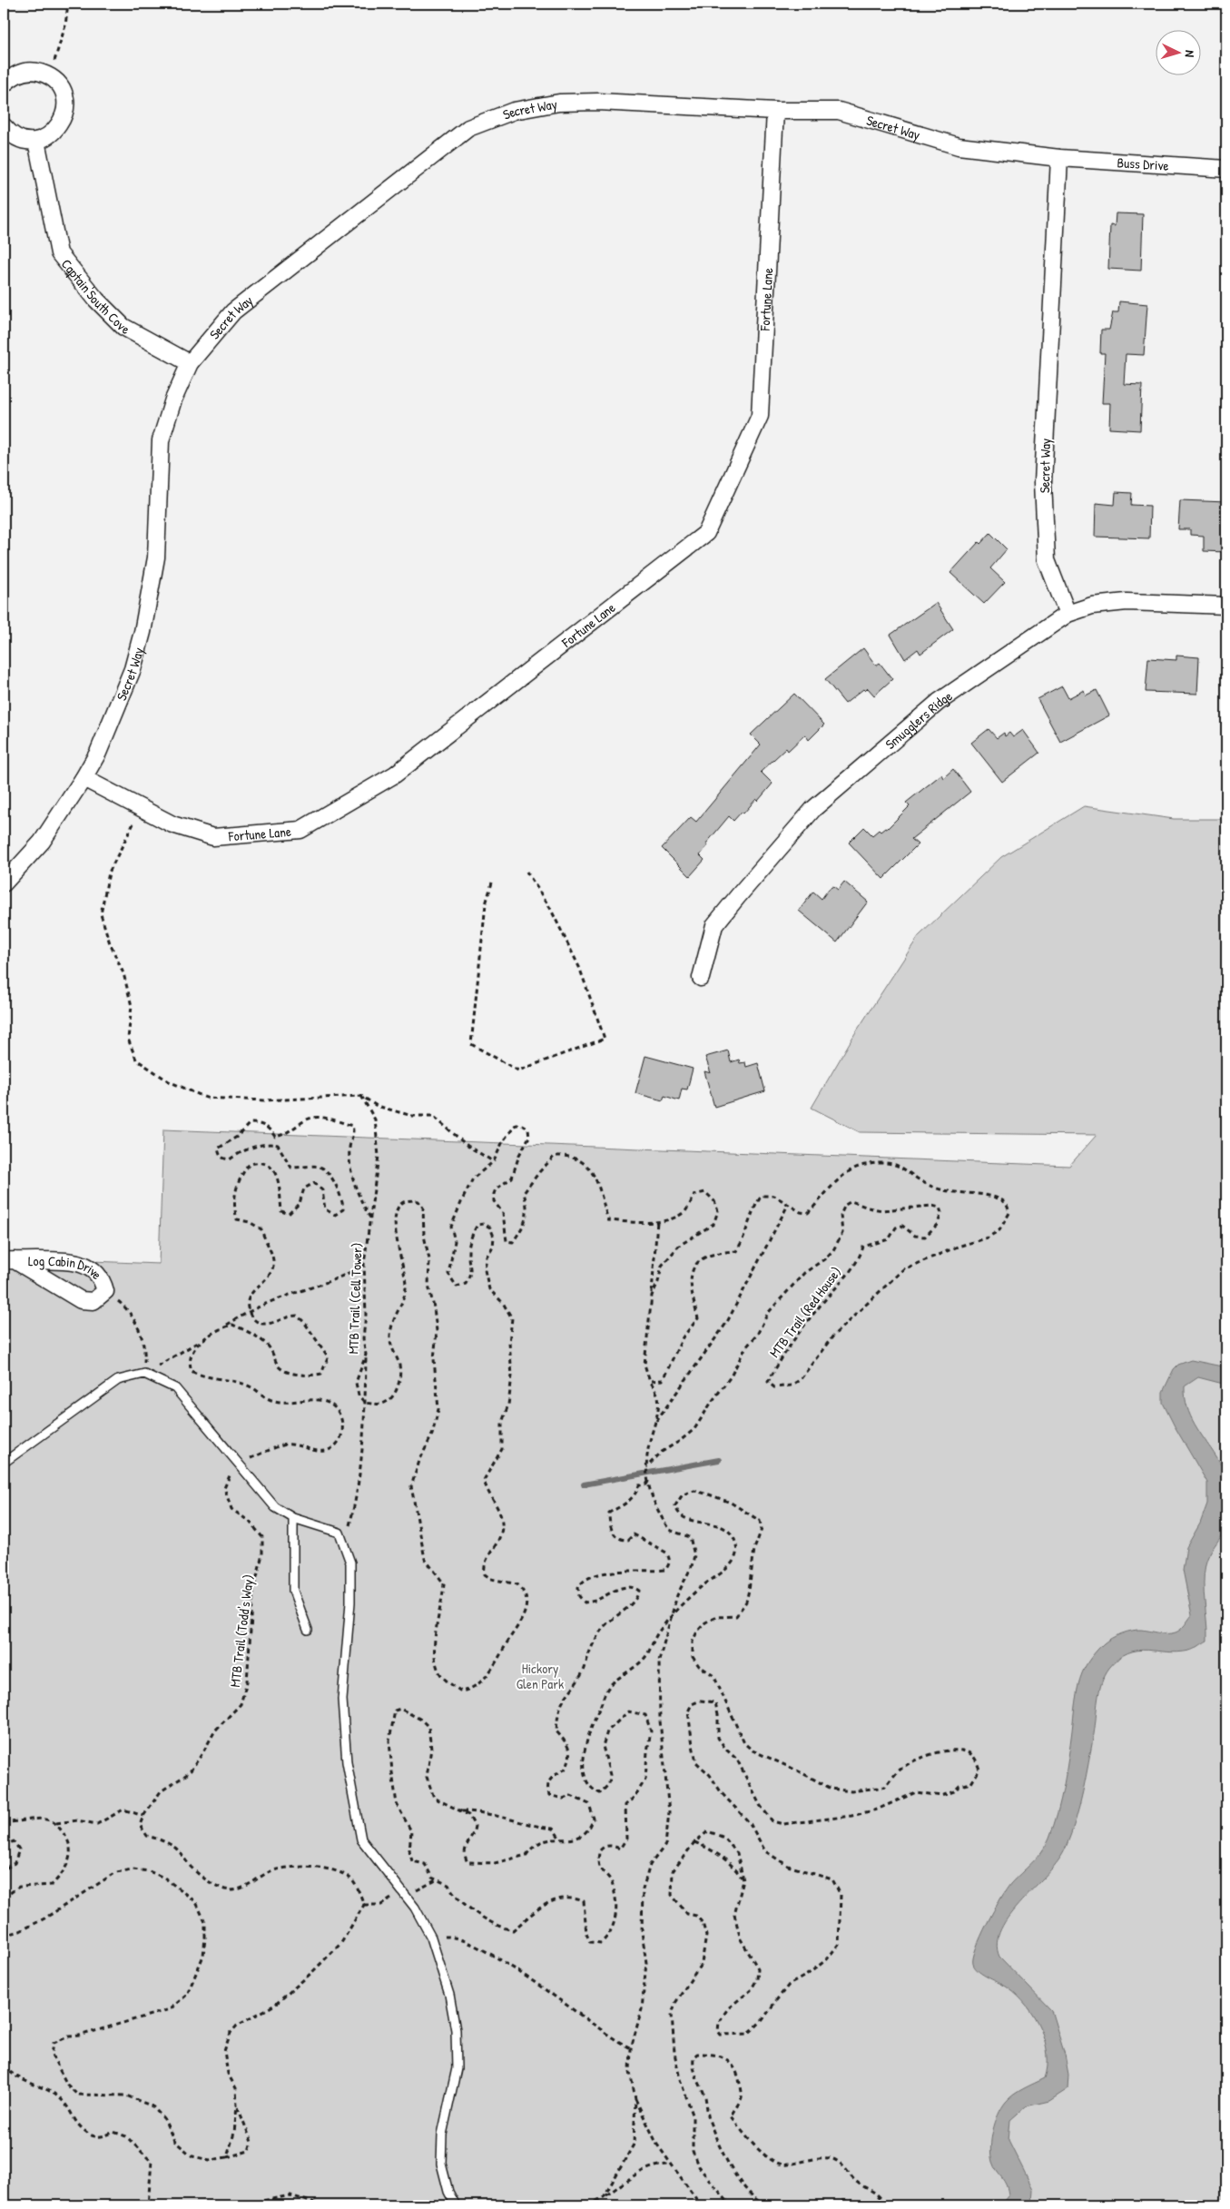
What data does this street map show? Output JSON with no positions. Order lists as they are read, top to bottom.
{
  "streets": {
    "street": [
      "Secret Way",
      "Buss Drive",
      "Captain'South Cove",
      "Fortune Lane",
      "Smugglers Ridge",
      "Log Cabin Drive"
    ],
    "path": ["MTB Trail (Cell Tower)", "MTB Trail (Red House)", "MTB Trail (Todd's Way)"]
  },
  "crossings": [
    ["Secret Way", "Buss Drive"],
    ["Secret Way", "Captain'South Cove"],
    ["Secret Way", "Fortune Lane"],
    ["Secret Way", "Smugglers Ridge"]
  ],
  "parks": ["Hickory Glen Park"],
  "north": "right"
}
